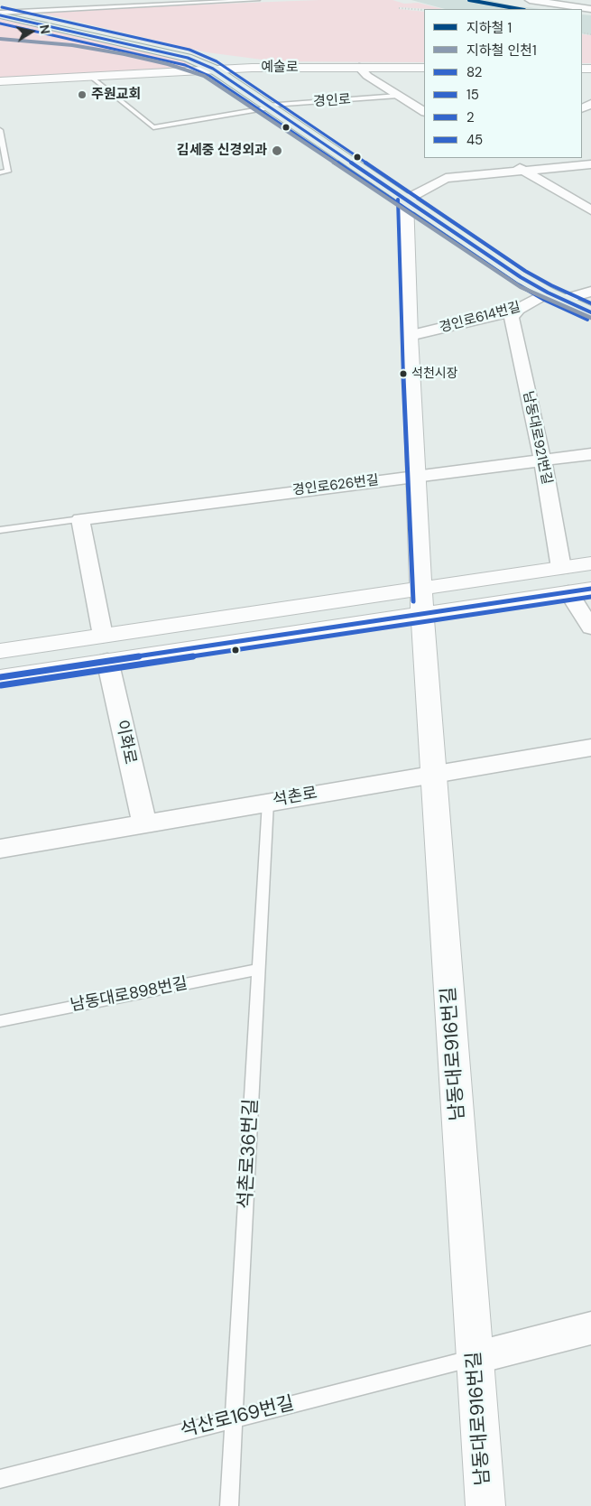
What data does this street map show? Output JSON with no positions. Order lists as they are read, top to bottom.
{
  "streets": {
    "main road": ["경인로"],
    "street": [
      "예술로",
      "경인로614번길",
      "남동대로921번길",
      "경인로626번길",
      "이화로",
      "석촌로",
      "남동대로916번길"
    ],
    "lane": ["남동대로898번길", "석촌로36번길", "석산로169번길"]
  },
  "crossings": [
    ["예술로", "경인로"],
    ["경인로", "경인로614번길"],
    ["경인로", "남동대로916번길"],
    ["경인로614번길", "남동대로921번길"],
    ["경인로614번길", "남동대로916번길"],
    ["남동대로921번길", "경인로626번길"],
    ["경인로626번길", "남동대로916번길"],
    ["이화로", "석촌로"],
    ["석촌로", "남동대로916번길"],
    ["석촌로", "석촌로36번길"],
    ["남동대로898번길", "석촌로36번길"],
    ["남동대로916번길", "석산로169번길"],
    ["석촌로36번길", "석산로169번길"]
  ],
  "places": ["주원교회", "김세중 신경외과", "석천시장"],
  "lines": [
    "metro line 1",
    "transit line 2",
    "transit line 82",
    "transit line 15",
    "metro line 인천1",
    "transit line 45"
  ],
  "legend": [
    "지하철 1",
    "지하철 인천1",
    "82",
    "15",
    "2",
    "45"
  ],
  "north": "right"
}
